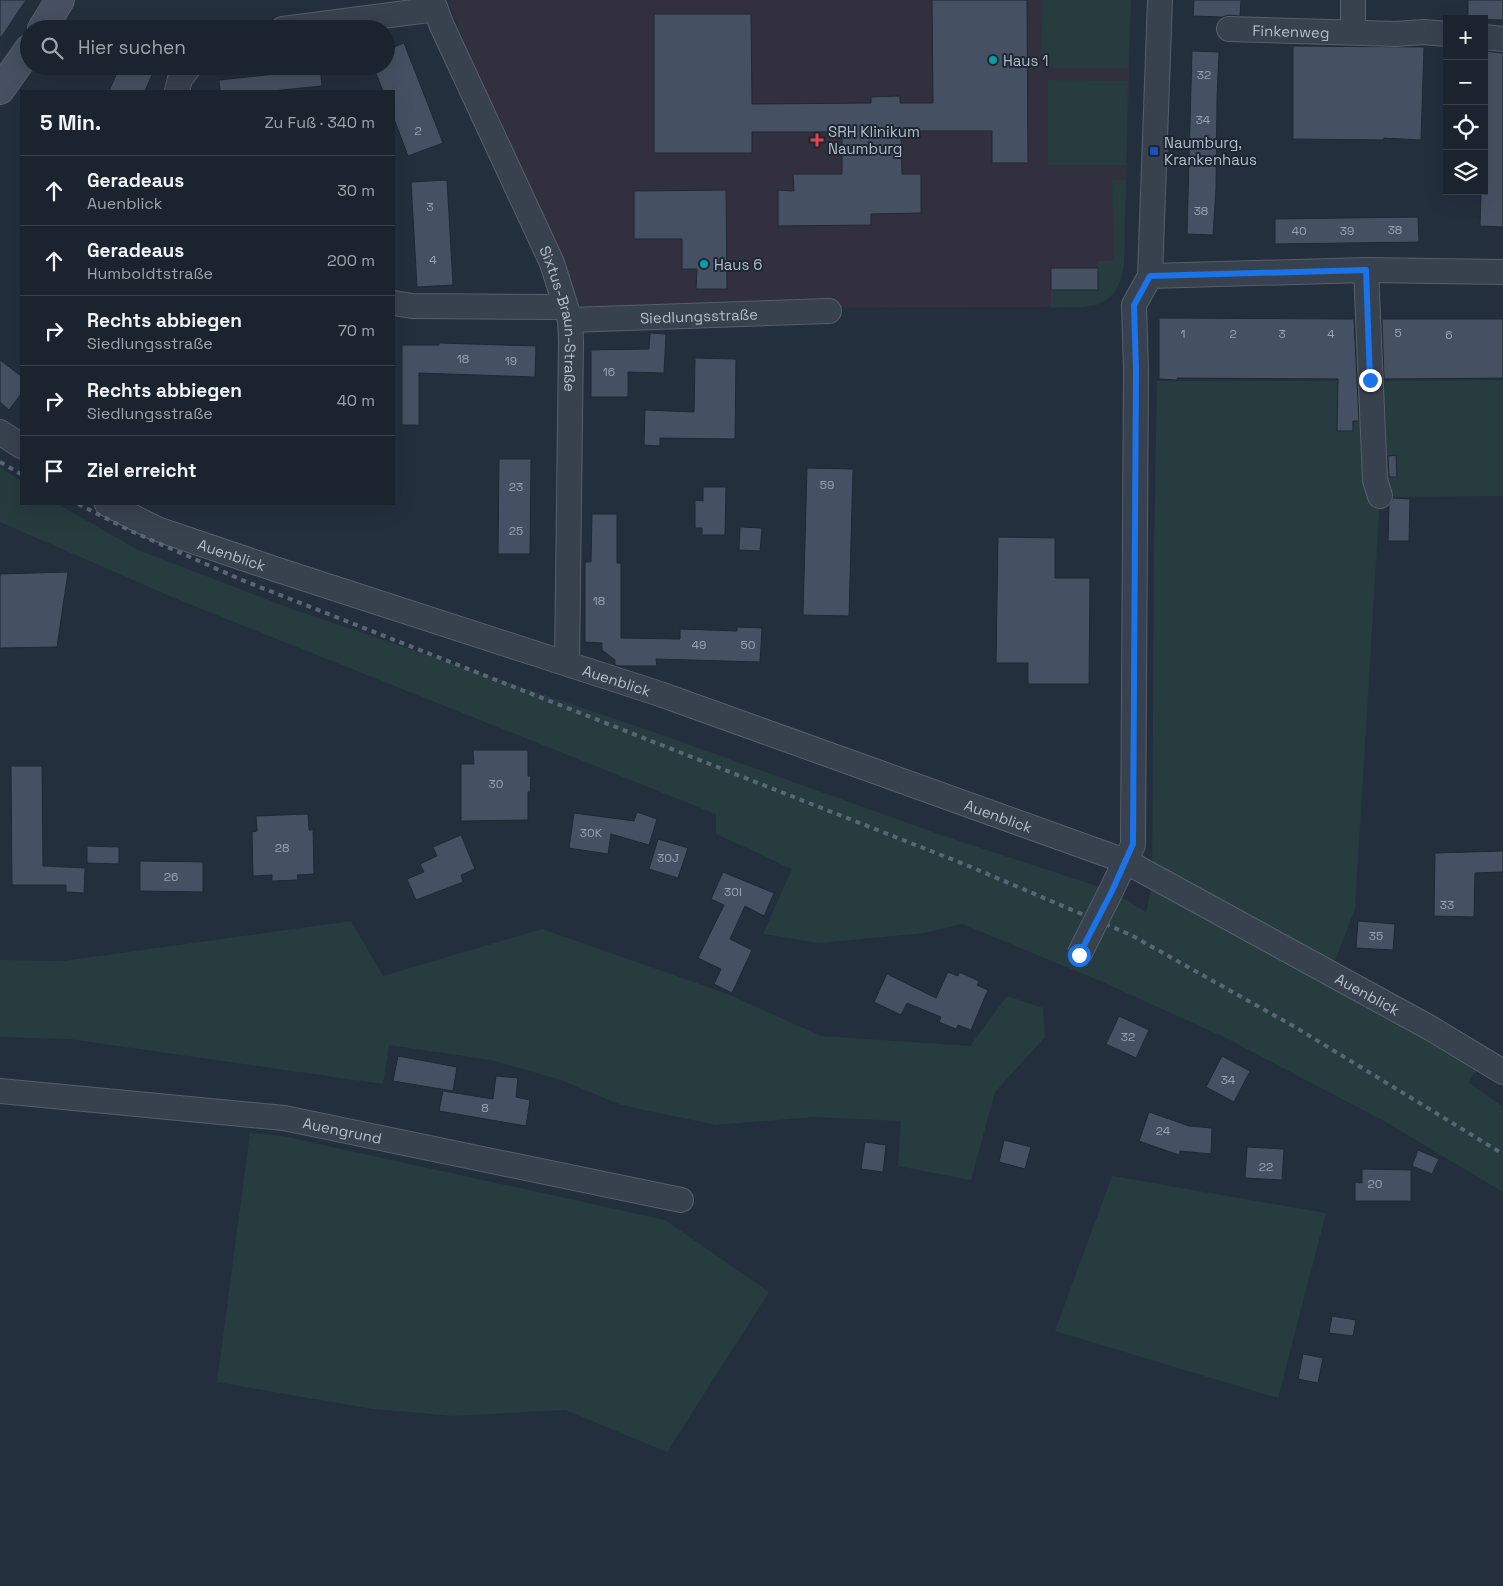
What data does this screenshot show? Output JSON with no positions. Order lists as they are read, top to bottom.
{
  "streets": {
    "street": [
      "Finkenweg",
      "Siedlungsstraße",
      "Sixtus-Braun-Straße",
      "Auenblick",
      "Auengrund"
    ]
  },
  "crossings": [
    ["Siedlungsstraße", "Sixtus-Braun-Straße"],
    ["Sixtus-Braun-Straße", "Auenblick"]
  ],
  "places": {
    "other": ["Haus 1", "Haus 6"],
    "health": ["SRH Klinikum Naumburg"],
    "transit": ["Naumburg, Krankenhaus"]
  },
  "house_numbers": [
    "32",
    "34",
    "2",
    "3",
    "38",
    "38",
    "40",
    "39",
    "4",
    "5",
    "1",
    "2",
    "3",
    "4",
    "6",
    "18",
    "19",
    "16",
    "59",
    "23",
    "25",
    "18",
    "49",
    "50",
    "30",
    "30K",
    "28",
    "30J",
    "26",
    "30I",
    "33",
    "35",
    "32",
    "34",
    "8",
    "24",
    "22",
    "20"
  ],
  "page": {
    "map_buttons": ["+", "−"],
    "search": "Hier suchen",
    "heading": ["5 Min.", "Zu Fuß · 340 m"],
    "list": [
      ["Geradeaus", "Auenblick", "30 m"],
      ["Geradeaus", "Humboldtstraße", "200 m"],
      ["Rechts abbiegen", "Siedlungsstraße", "70 m"],
      ["Rechts abbiegen", "Siedlungsstraße", "40 m"],
      "Ziel erreicht"
    ]
  }
}
